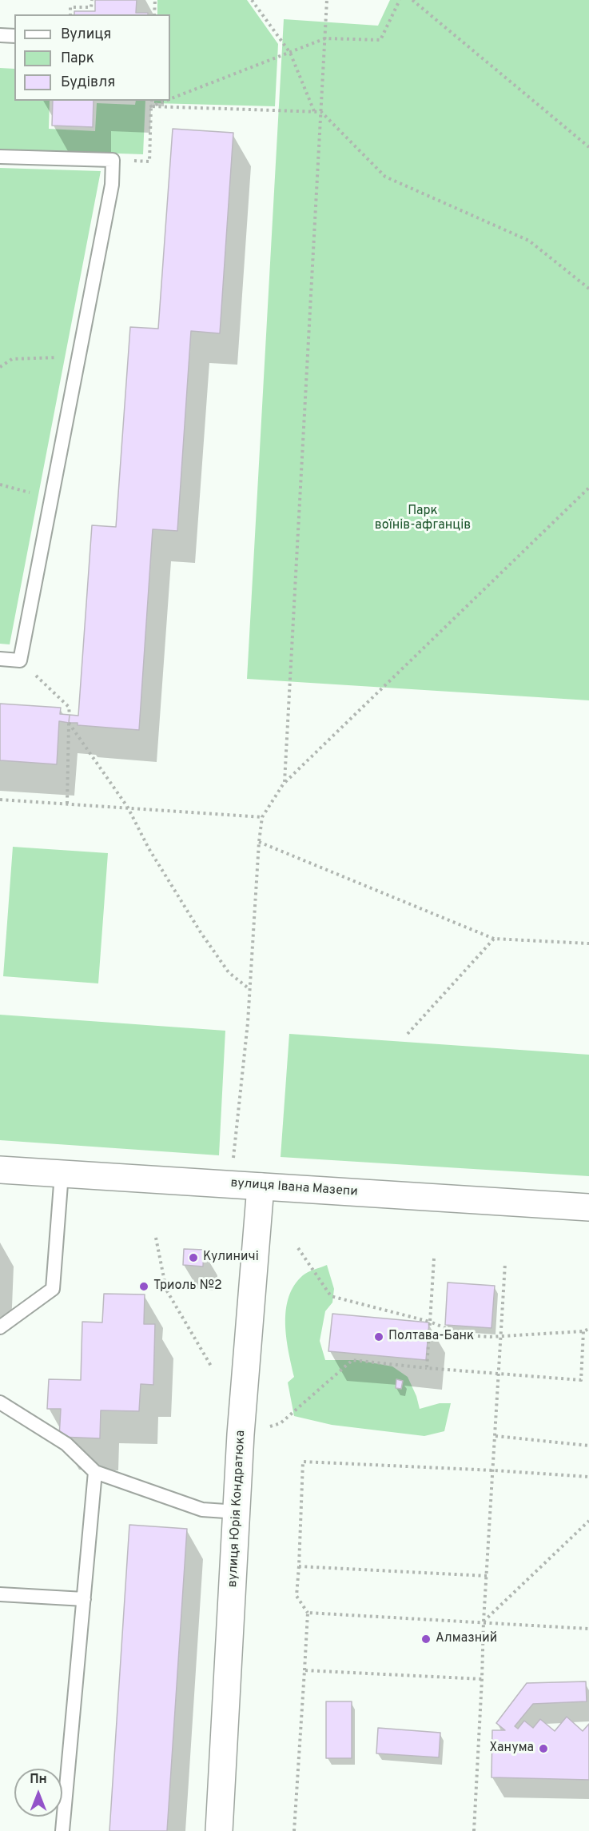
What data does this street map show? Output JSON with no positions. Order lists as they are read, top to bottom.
{
  "streets": {
    "street": ["вулиця Івана Мазепи", "вулиця Юрія Кондратюка"]
  },
  "crossings": [
    ["вулиця Івана Мазепи", "вулиця Юрія Кондратюка"]
  ],
  "parks": ["Парк воїнів-афганців"],
  "places": [
    "Кулиничі",
    "Триоль №2",
    "Полтава-Банк",
    "Алмазний",
    "Ханума"
  ],
  "legend": ["Вулиця", "Парк", "Будівля"],
  "north": "top"
}
